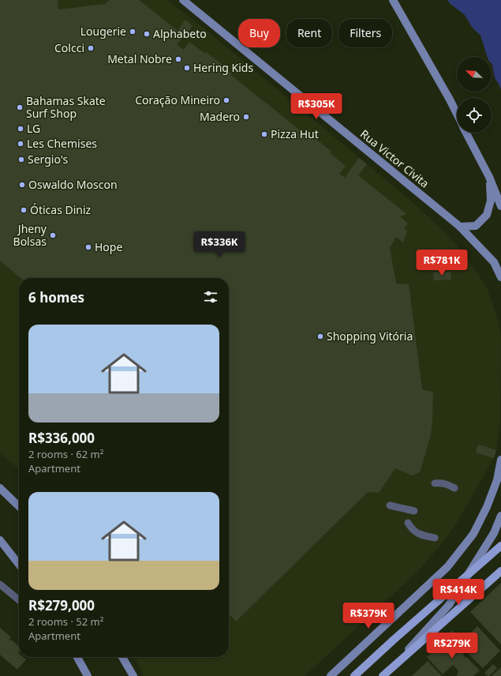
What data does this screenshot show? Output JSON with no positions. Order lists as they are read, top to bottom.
{
  "streets": {
    "street": ["Rua Victor Civita"]
  },
  "places": [
    "Lougerie",
    "Alphabeto",
    "Colcci",
    "Metal Nobre",
    "Hering Kids",
    "Coração Mineiro",
    "Bahamas Skate Surf Shop",
    "Madero",
    "LG",
    "Pizza Hut",
    "Les Chemises",
    "Sergio's",
    "Oswaldo Moscon",
    "Óticas Diniz",
    "Jheny Bolsas",
    "Hope",
    "Shopping Vitória"
  ],
  "north": "top left",
  "page": {
    "chip": ["Buy", "Rent", "Filters"],
    "price": [
      "R$305K",
      "R$336K",
      "R$781K",
      "R$414K",
      "R$379K",
      "R$279K"
    ],
    "heading": "6 homes",
    "list": [
      {
        "name": "R$336,000",
        "note": "2 rooms · 62 m² · Apartment"
      },
      {
        "name": "R$279,000",
        "note": "2 rooms · 52 m² · Apartment"
      }
    ]
  }
}
